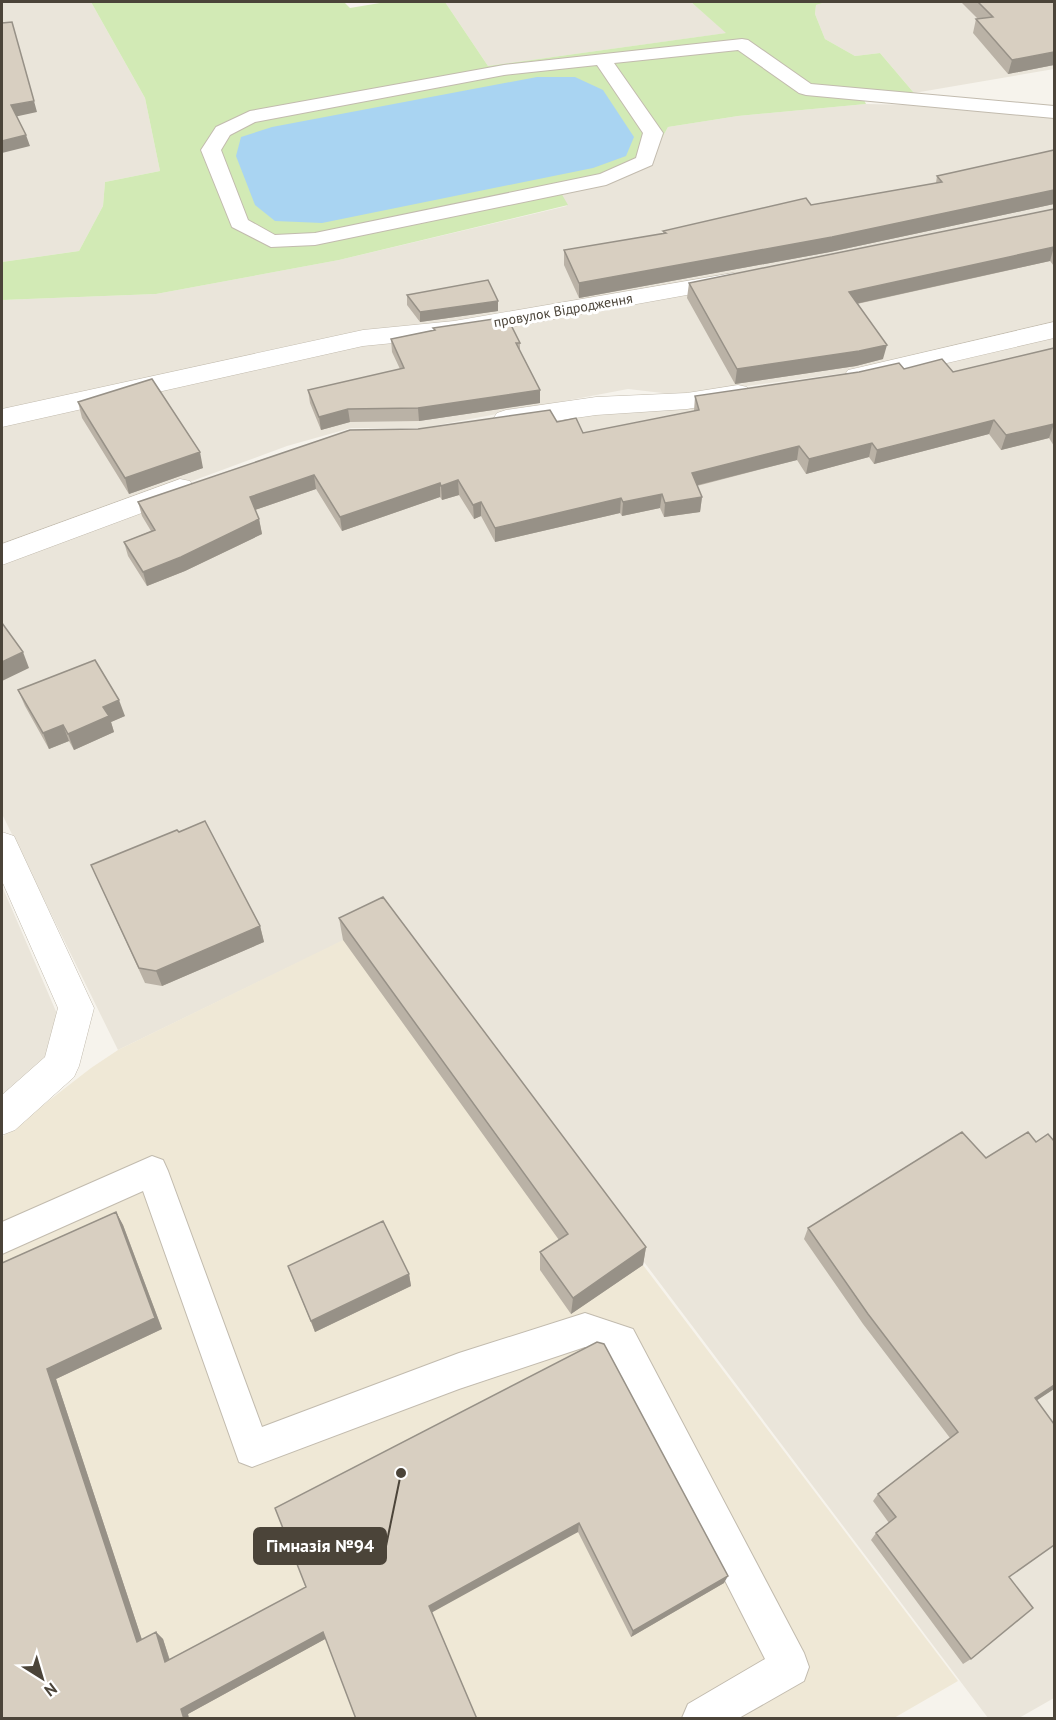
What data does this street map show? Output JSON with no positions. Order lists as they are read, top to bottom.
{
  "streets": {
    "street": ["провулок Відродження"]
  },
  "places": ["Гімназія №94"],
  "north": "bottom right"
}
